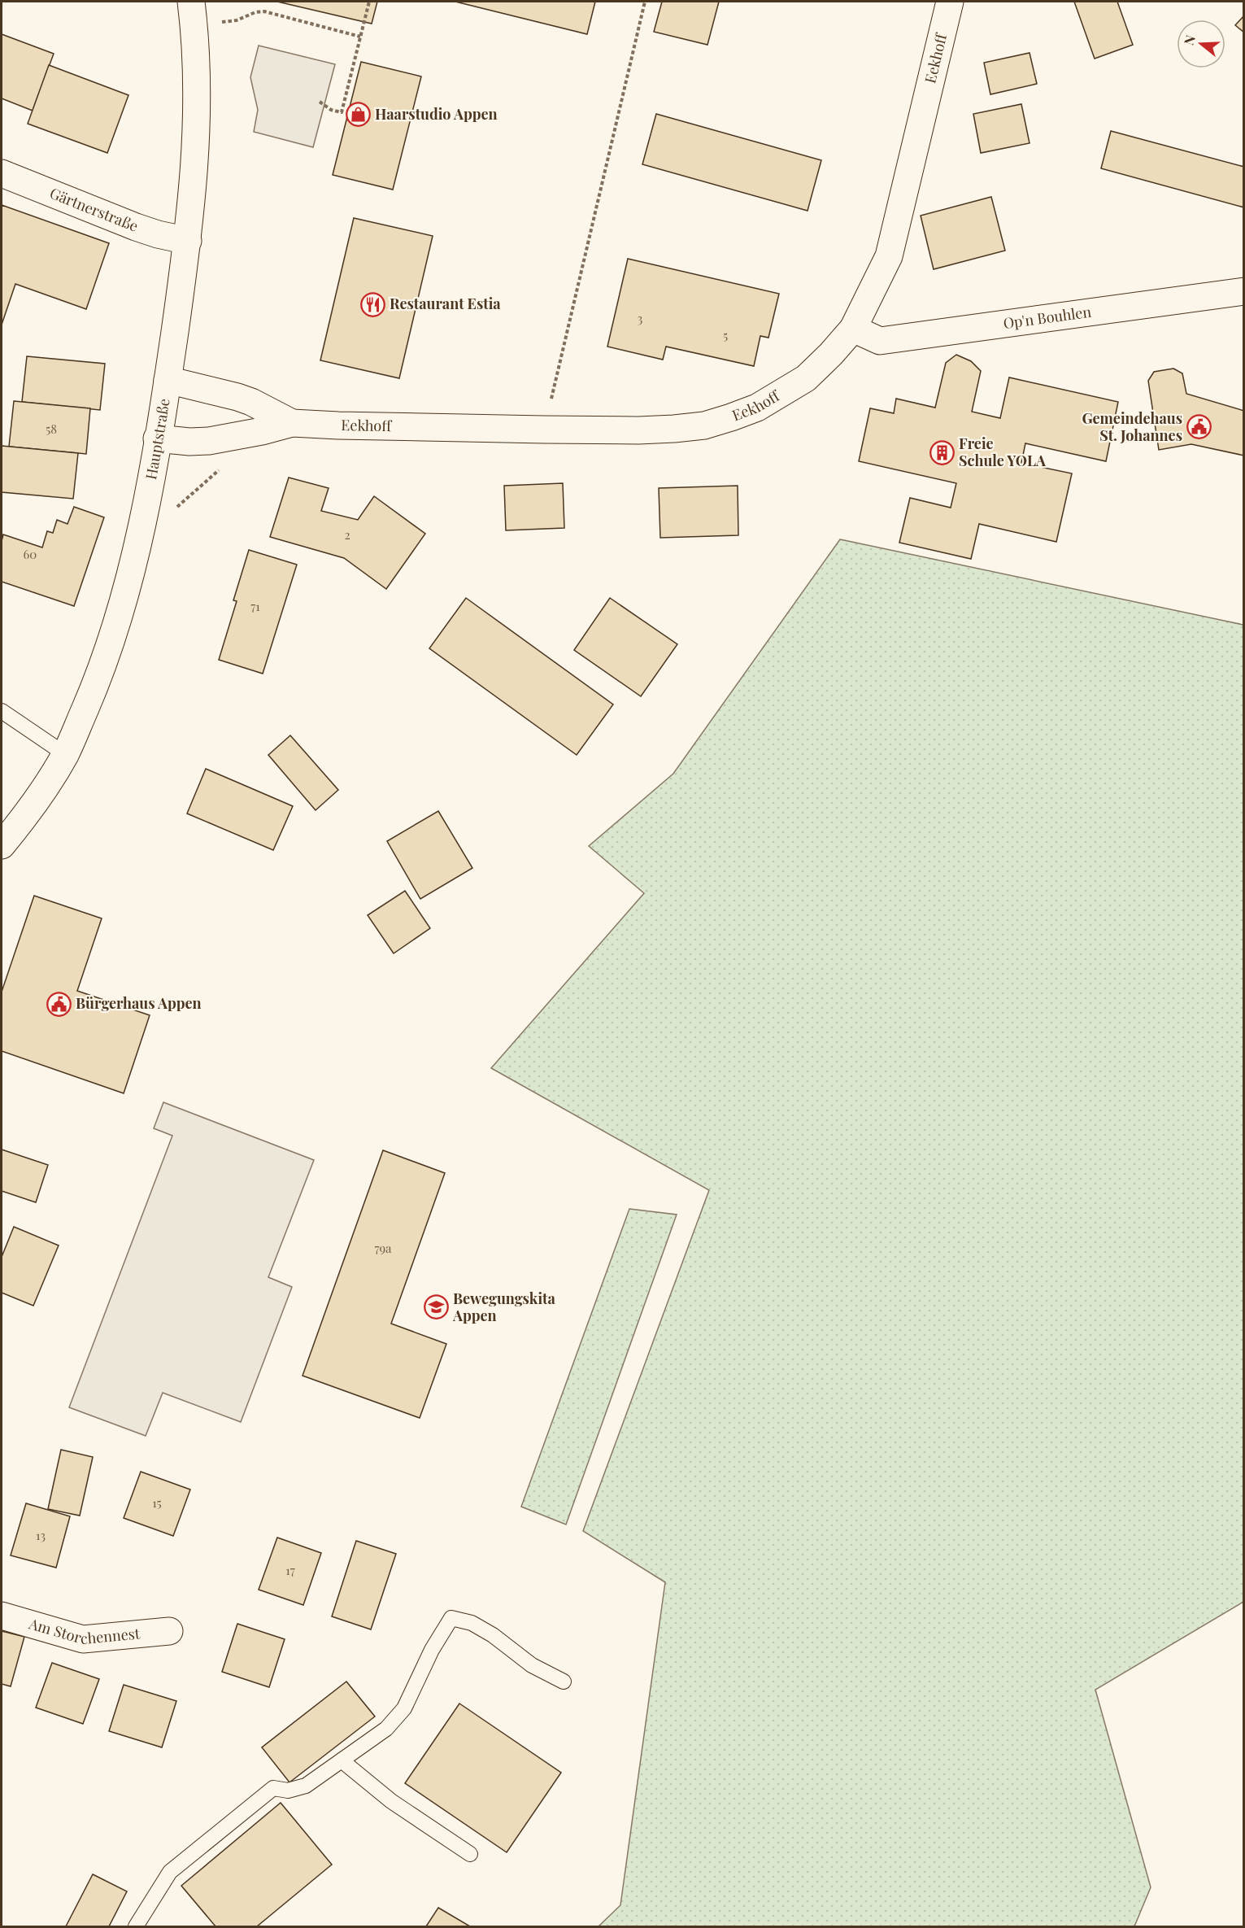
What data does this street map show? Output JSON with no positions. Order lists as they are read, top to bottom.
{
  "streets": {
    "street": [
      "Eekhoff",
      "Gärtnerstraße",
      "Op'n Bouhlen",
      "Hauptstraße",
      "Am Storchennest"
    ]
  },
  "crossings": [
    ["Eekhoff", "Op'n Bouhlen"],
    ["Eekhoff", "Hauptstraße"],
    ["Gärtnerstraße", "Hauptstraße"]
  ],
  "places": {
    "shop": ["Haarstudio Appen"],
    "restaurant": ["Restaurant Estia"],
    "public building": ["Gemeindehaus St. Johannes", "Bürgerhaus Appen"],
    "building": ["Freie Schule YOLA"],
    "school or university": ["Bewegungskita Appen"]
  },
  "house_numbers": [
    "3",
    "5",
    "58",
    "2",
    "60",
    "71",
    "79a",
    "15",
    "13",
    "17"
  ],
  "north": "left"
}
